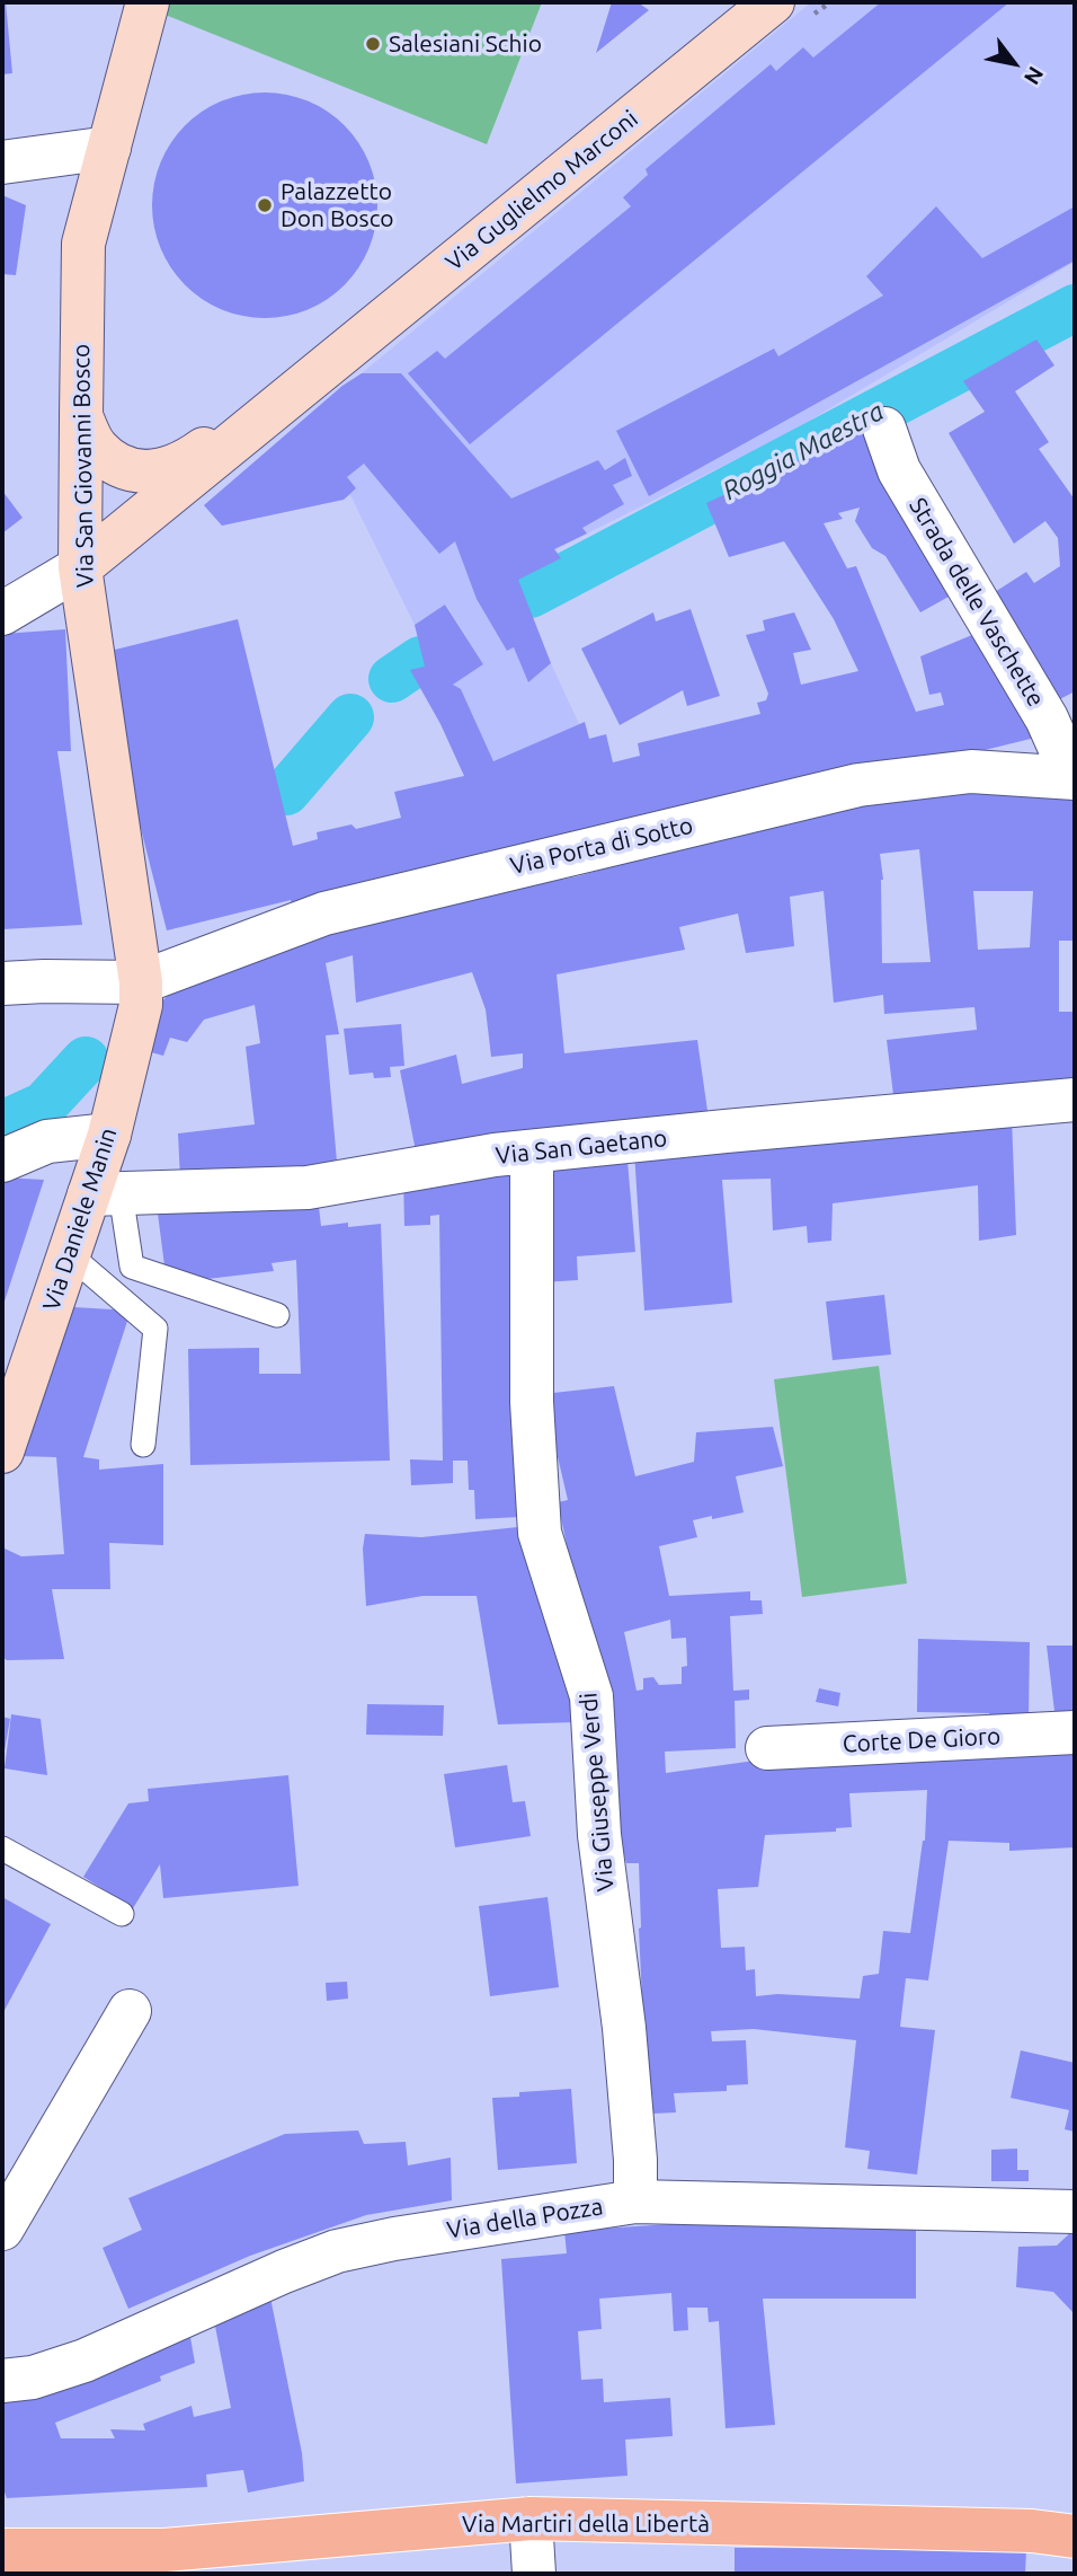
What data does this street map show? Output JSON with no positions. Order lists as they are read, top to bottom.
{
  "streets": {
    "main road": ["Via Martiri della Libertà"],
    "street": [
      "Via Guglielmo Marconi",
      "Via San Giovanni Bosco",
      "Strada delle Vaschette",
      "Via Porta di Sotto",
      "Via San Gaetano",
      "Via Daniele Manin",
      "Corte De Gioro",
      "Via Giuseppe Verdi",
      "Via della Pozza"
    ]
  },
  "crossings": [
    ["Via Guglielmo Marconi", "Via San Giovanni Bosco"],
    ["Via San Giovanni Bosco", "Via Porta di Sotto"],
    ["Via San Giovanni Bosco", "Via Daniele Manin"],
    ["Strada delle Vaschette", "Via Porta di Sotto"],
    ["Via Porta di Sotto", "Via Daniele Manin"],
    ["Via San Gaetano", "Via Daniele Manin"],
    ["Via San Gaetano", "Via Giuseppe Verdi"],
    ["Via Giuseppe Verdi", "Via della Pozza"]
  ],
  "water": ["Roggia Maestra"],
  "places": ["Salesiani Schio", "Palazzetto Don Bosco"],
  "north": "bottom right"
}
